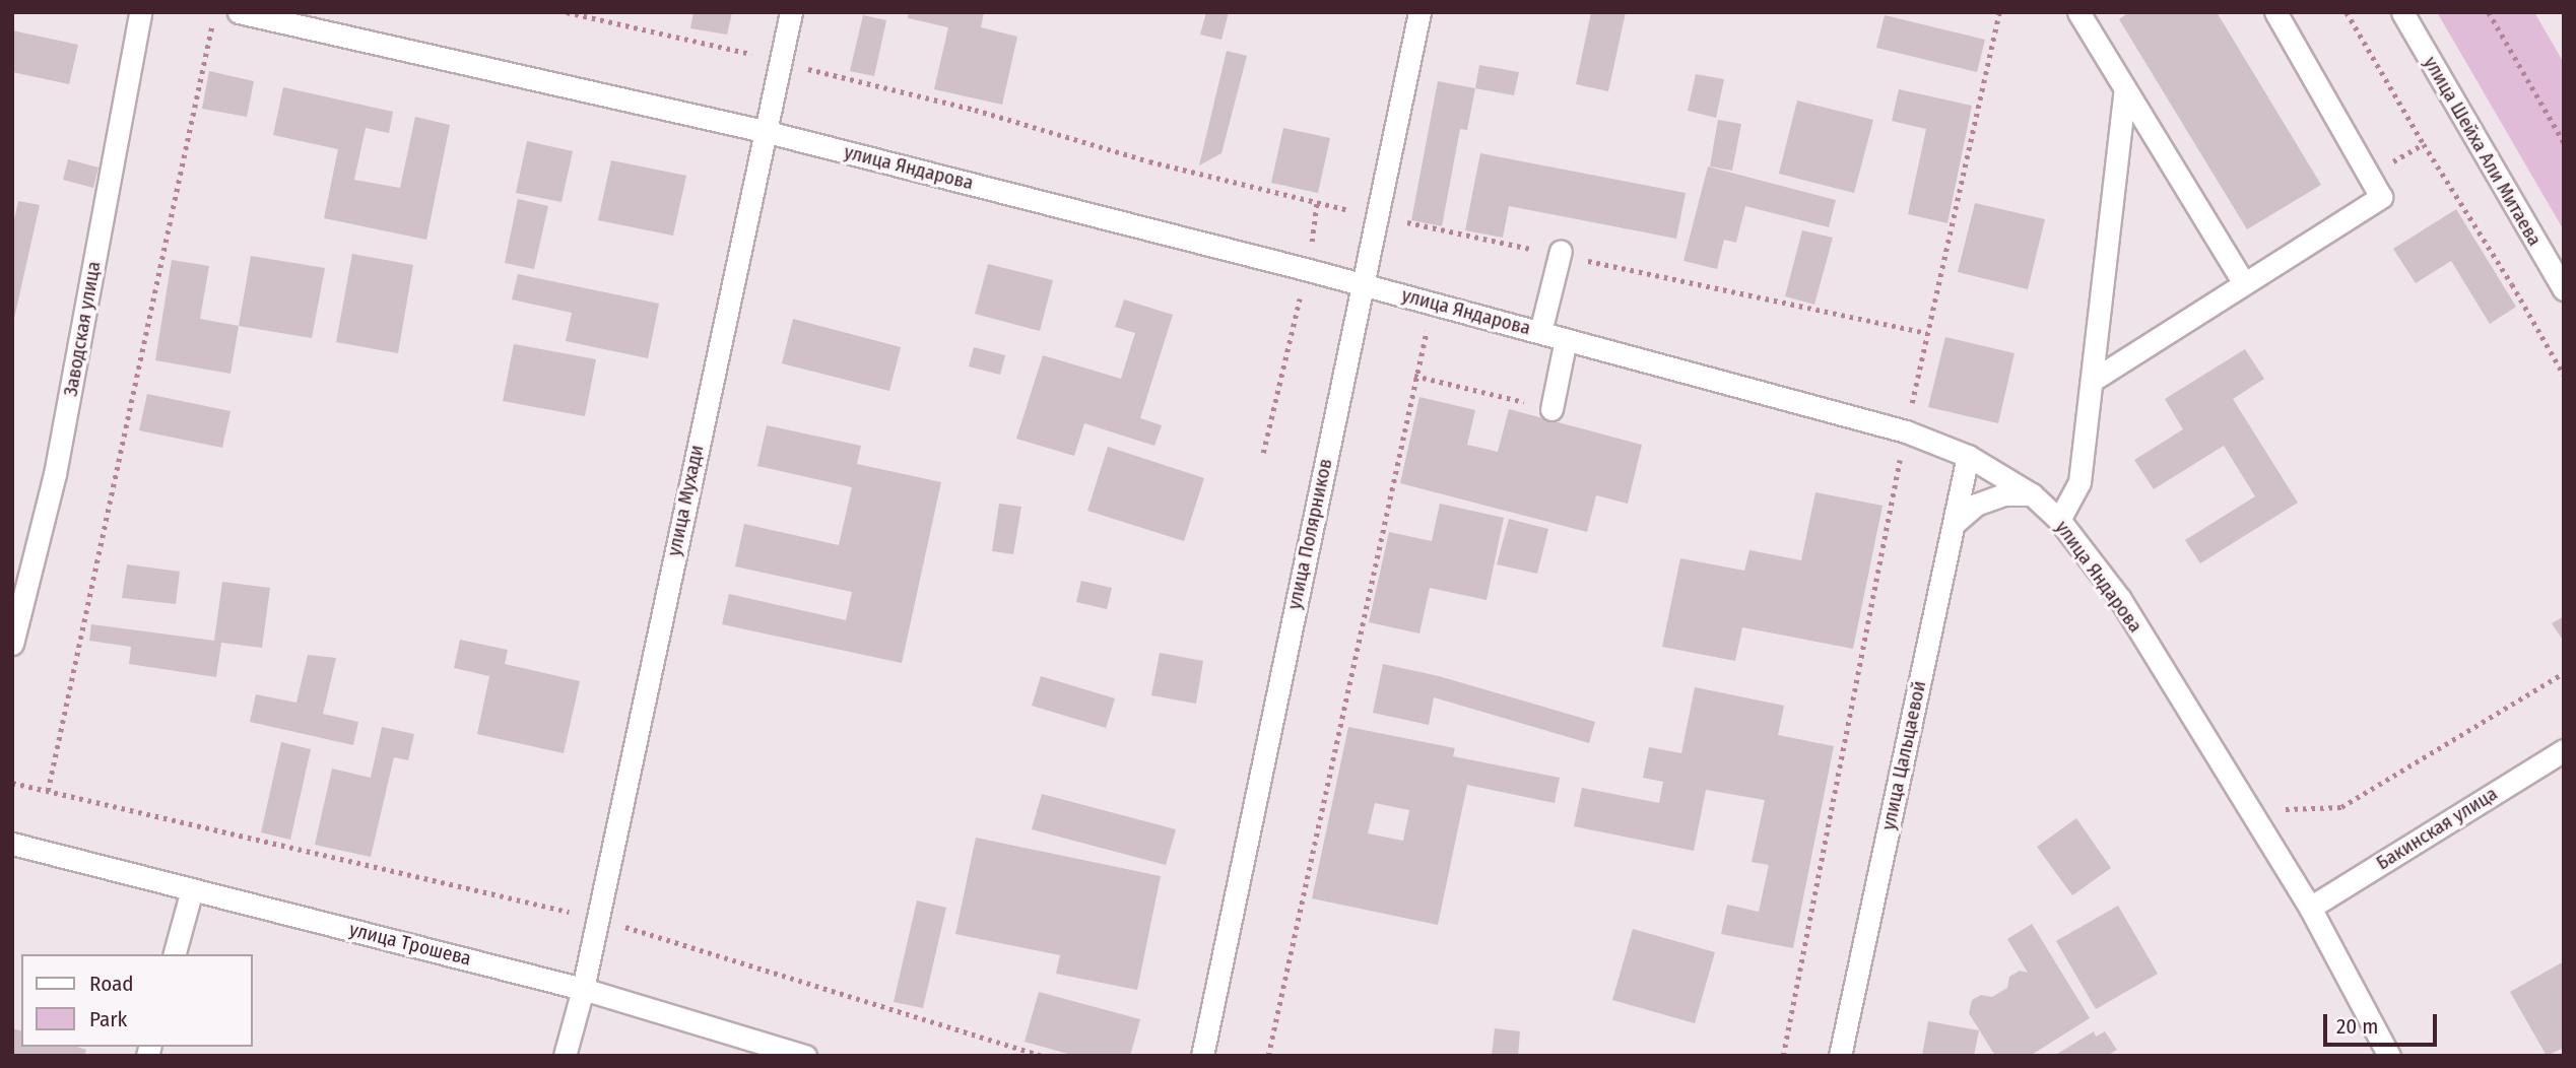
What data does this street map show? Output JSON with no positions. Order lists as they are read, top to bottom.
{
  "streets": {
    "street": [
      "улица Шейха Али Митаева",
      "улица Яндарова",
      "Заводская улица",
      "улица Мухади",
      "улица Полярников",
      "улица Цальцаевой",
      "Бакинская улица",
      "улица Трошева"
    ]
  },
  "crossings": [
    ["улица Яндарова", "улица Мухади"],
    ["улица Яндарова", "улица Полярников"],
    ["улица Яндарова", "улица Цальцаевой"],
    ["улица Яндарова", "Бакинская улица"],
    ["улица Мухади", "улица Трошева"]
  ],
  "legend": ["Road", "Park"],
  "scale_bar": "20 m"
}
